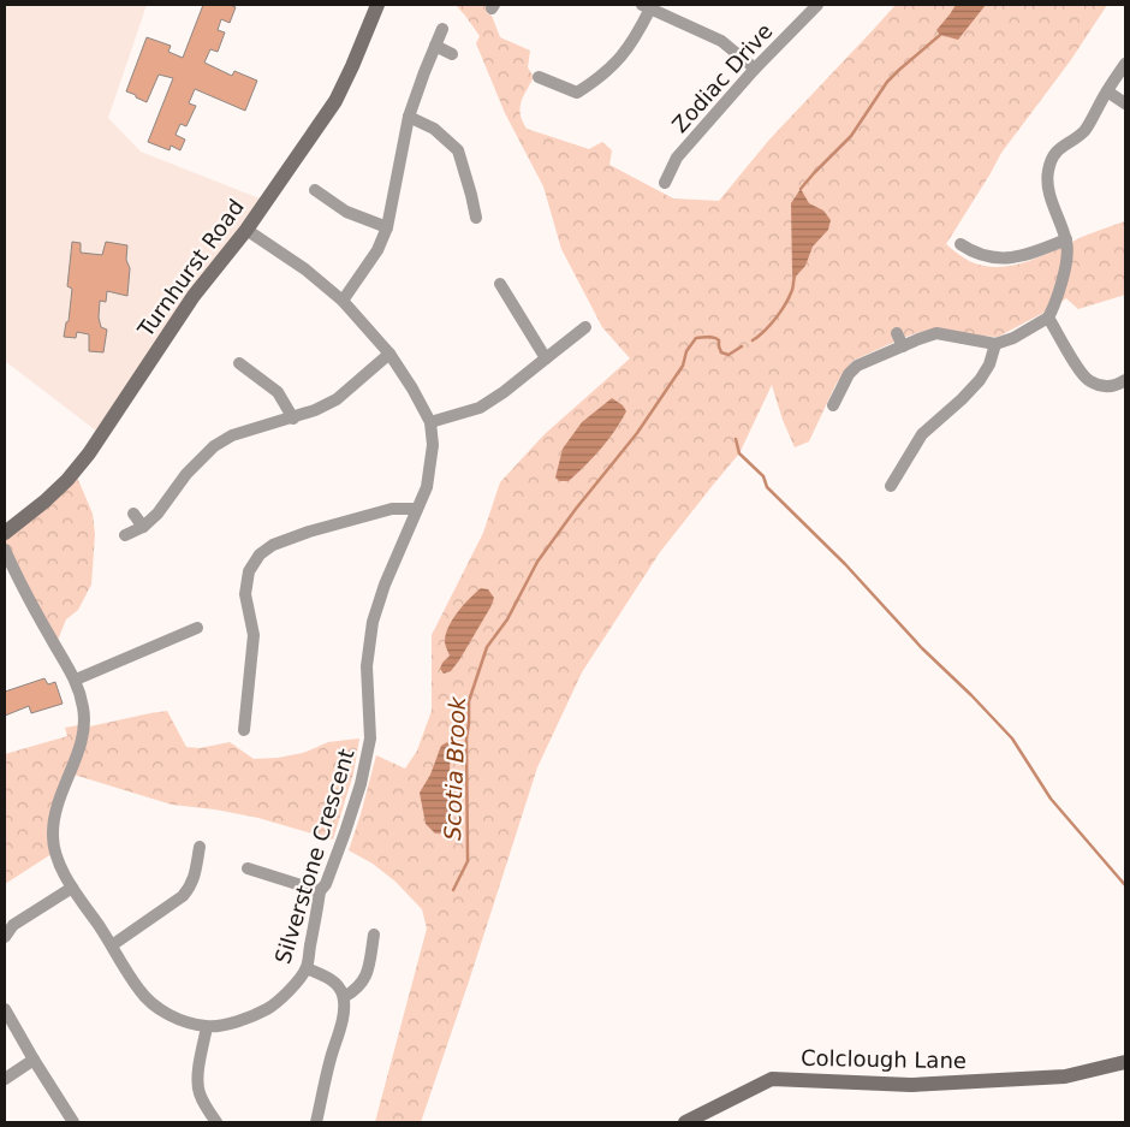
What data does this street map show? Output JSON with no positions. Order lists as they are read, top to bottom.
{
  "streets": {
    "street": [
      "Zodiac Drive",
      "Turnhurst Road",
      "Silverstone Crescent",
      "Colclough Lane"
    ]
  },
  "crossings": [
    ["Turnhurst Road", "Silverstone Crescent"]
  ],
  "water": ["Scotia Brook"]
}
